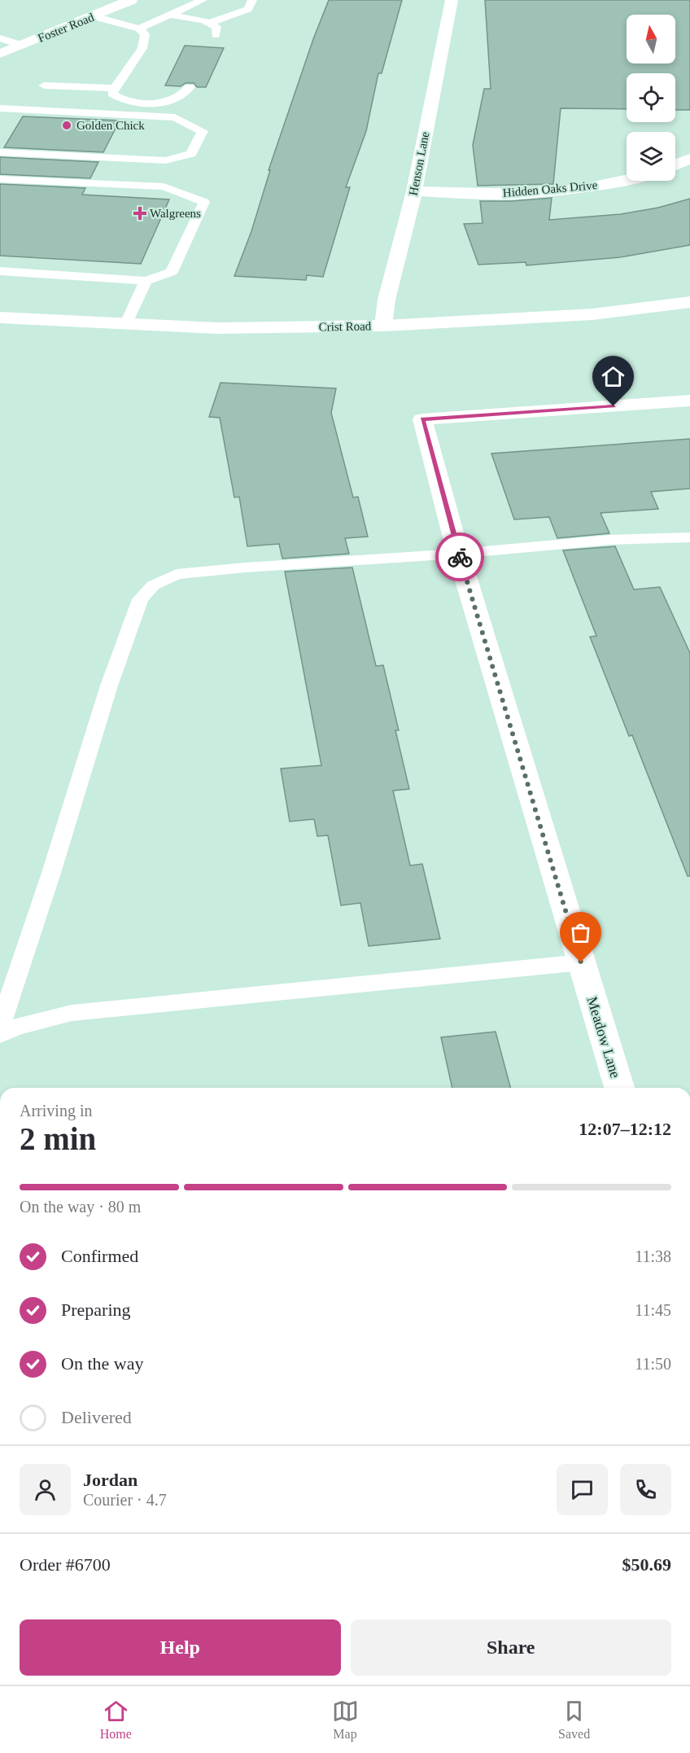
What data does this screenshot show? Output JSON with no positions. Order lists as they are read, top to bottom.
{
  "streets": {
    "street": [
      "Foster Road",
      "Henson Lane",
      "Hidden Oaks Drive",
      "Crist Road",
      "Meadow Lane"
    ]
  },
  "crossings": [
    ["Henson Lane", "Hidden Oaks Drive"],
    ["Henson Lane", "Crist Road"]
  ],
  "places": {
    "other": ["Golden Chick"],
    "health": ["Walgreens"]
  },
  "north": "top",
  "page": {
    "heading": ["2 min", "Arriving in", "12:07–12:12"],
    "panel": [
      "Jordan",
      "Courier · 4.7",
      "Order #6700",
      "$50.69"
    ],
    "bar": "On the way · 80 m",
    "list": [
      ["Confirmed", "11:38"],
      ["Preparing", "11:45"],
      ["On the way", "11:50"],
      "Delivered"
    ],
    "buttons": ["Help", "Share"],
    "tabs": ["Home", "Map", "Saved"]
  }
}
